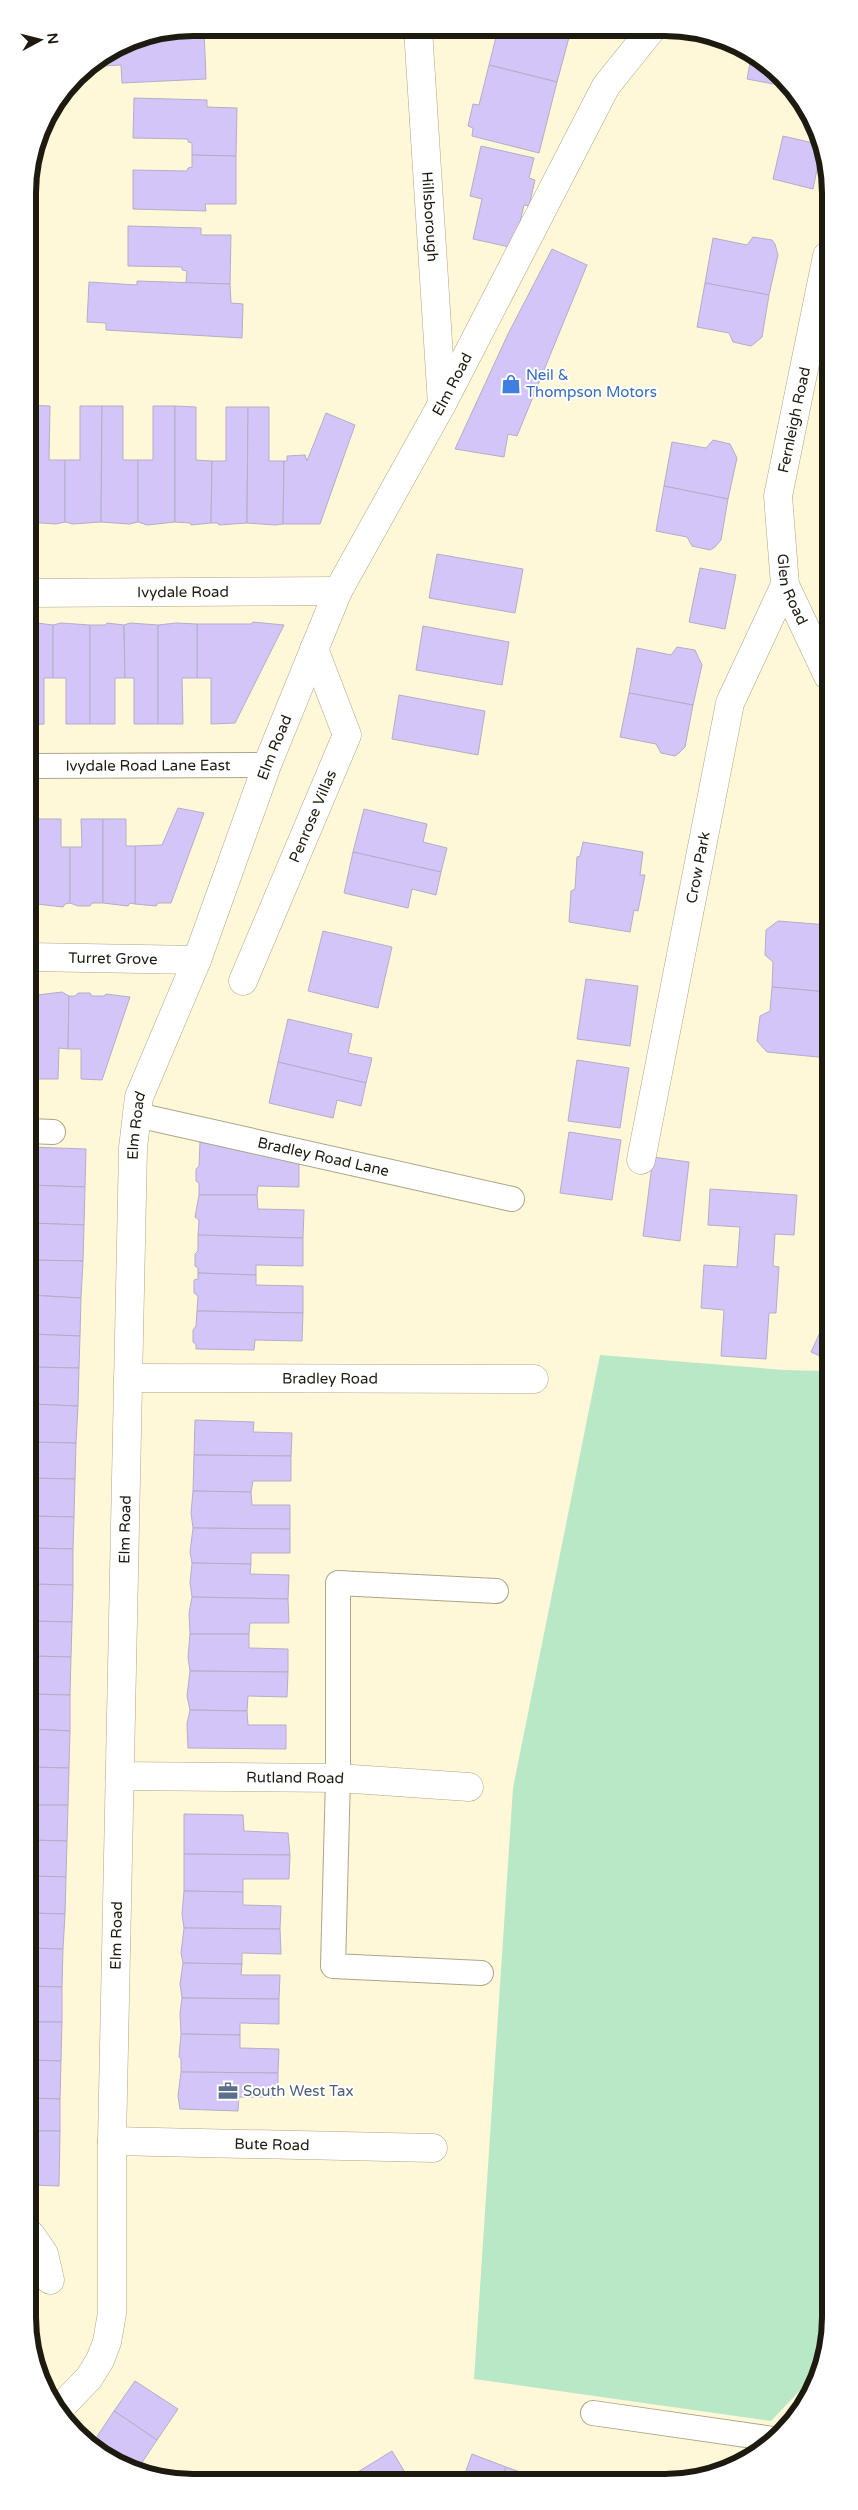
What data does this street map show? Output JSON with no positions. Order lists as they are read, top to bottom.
{
  "streets": {
    "street": [
      "Hillsborough",
      "Elm Road",
      "Fernleigh Road",
      "Glen Road",
      "Ivydale Road",
      "Penrose Villas",
      "Crow Park",
      "Turret Grove",
      "Bradley Road",
      "Rutland Road",
      "Bute Road"
    ],
    "lane": ["Ivydale Road Lane East", "Bradley Road Lane"]
  },
  "crossings": [
    ["Hillsborough", "Elm Road"],
    ["Elm Road", "Ivydale Road"],
    ["Elm Road", "Ivydale Road Lane East"],
    ["Elm Road", "Penrose Villas"],
    ["Elm Road", "Turret Grove"],
    ["Elm Road", "Bradley Road Lane"],
    ["Elm Road", "Bradley Road"],
    ["Elm Road", "Rutland Road"],
    ["Elm Road", "Bute Road"],
    ["Fernleigh Road", "Glen Road"],
    ["Glen Road", "Crow Park"]
  ],
  "places": {
    "shop": ["Neil & Thompson Motors"],
    "office": ["South West Tax"]
  },
  "north": "right"
}
